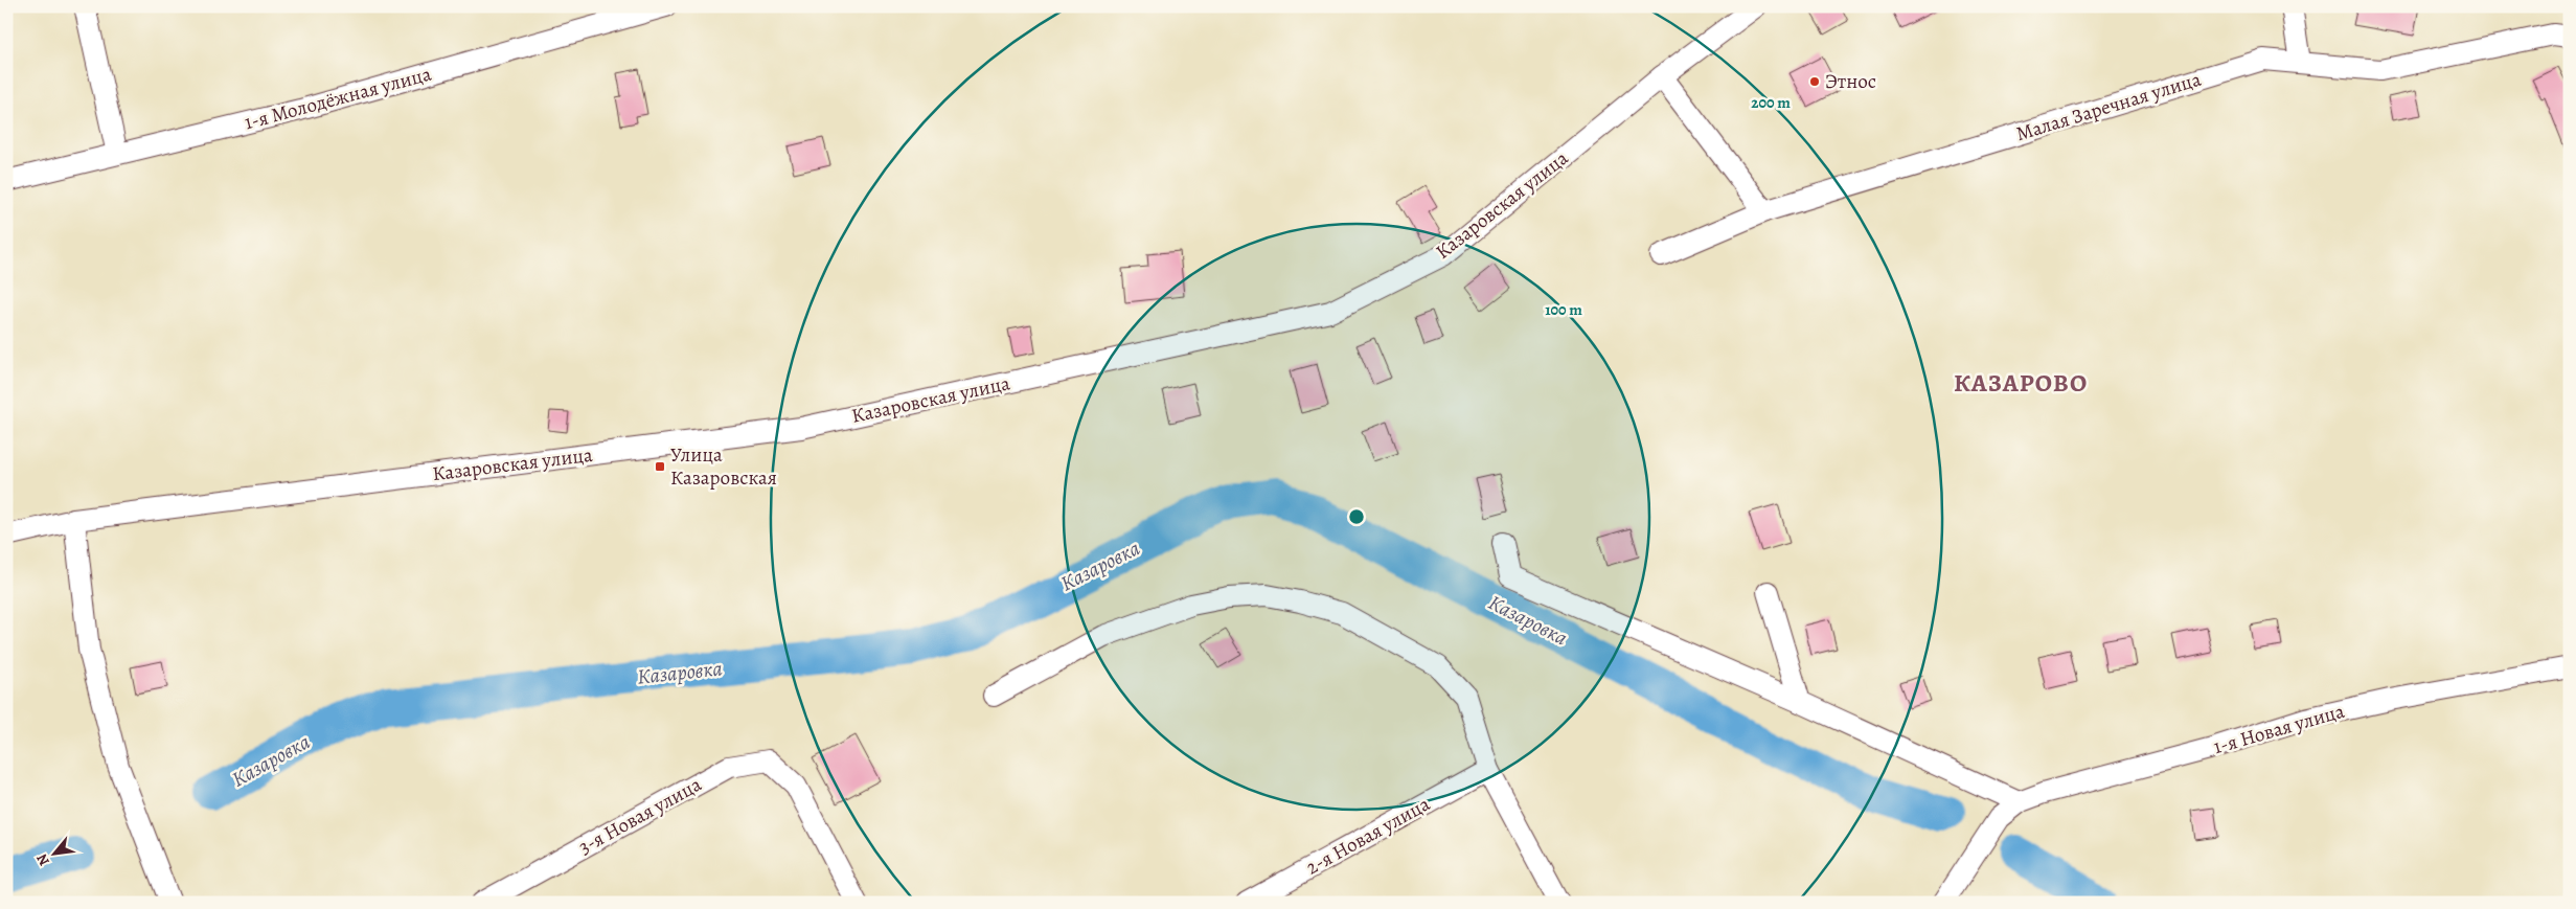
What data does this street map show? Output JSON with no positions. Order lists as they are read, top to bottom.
{
  "streets": {
    "street": [
      "1-я Молодёжная улица",
      "Малая Заречная улица",
      "Казаровская улица",
      "1-я Новая улица",
      "3-я Новая улица",
      "2-я Новая улица"
    ]
  },
  "districts": ["КАЗАРОВО"],
  "water": ["Казаровка"],
  "places": {
    "other": ["Этнос"],
    "transit": ["Улица Казаровская"]
  },
  "north": "bottom left",
  "rings": ["200 m", "100 m"]
}
